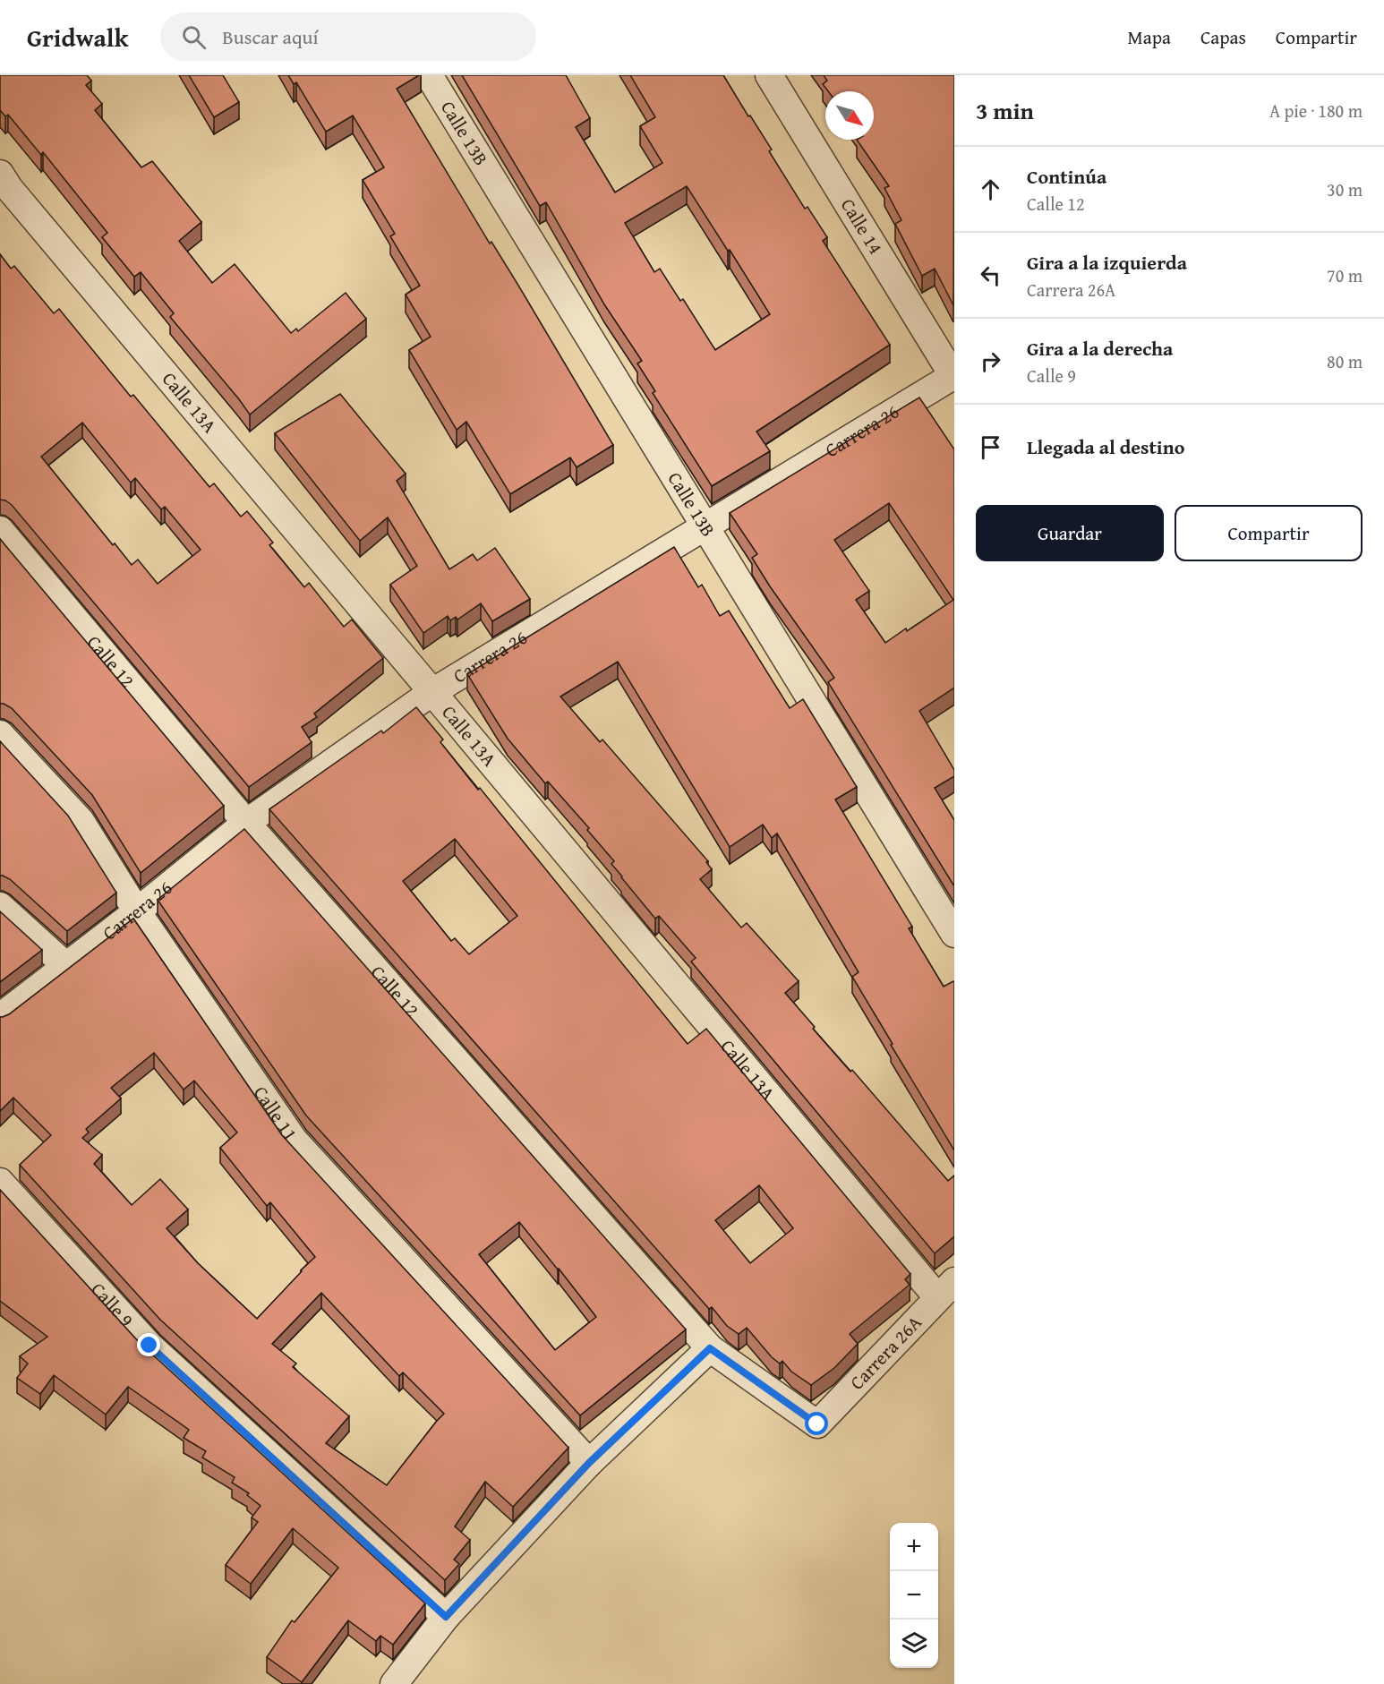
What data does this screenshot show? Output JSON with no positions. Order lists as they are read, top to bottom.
{
  "streets": {
    "street": [
      "Calle 13B",
      "Calle 14",
      "Calle 13A",
      "Carrera 26",
      "Calle 12",
      "Calle 11",
      "Calle 9",
      "Carrera 26A"
    ]
  },
  "crossings": [
    ["Calle 13B", "Carrera 26"],
    ["Calle 14", "Carrera 26"],
    ["Calle 13A", "Carrera 26"],
    ["Calle 13A", "Carrera 26A"],
    ["Carrera 26", "Calle 12"],
    ["Carrera 26", "Calle 11"],
    ["Calle 12", "Carrera 26A"]
  ],
  "north": "bottom right",
  "page": {
    "header": "Gridwalk",
    "search": "Buscar aquí",
    "nav": ["Mapa", "Capas", "Compartir"],
    "heading": ["3 min", "A pie · 180 m"],
    "list": [
      ["Continúa", "Calle 12", "30 m"],
      ["Gira a la izquierda", "Carrera 26A", "70 m"],
      ["Gira a la derecha", "Calle 9", "80 m"],
      "Llegada al destino"
    ],
    "buttons": ["Guardar", "Compartir"],
    "map_buttons": ["+", "−"]
  }
}
